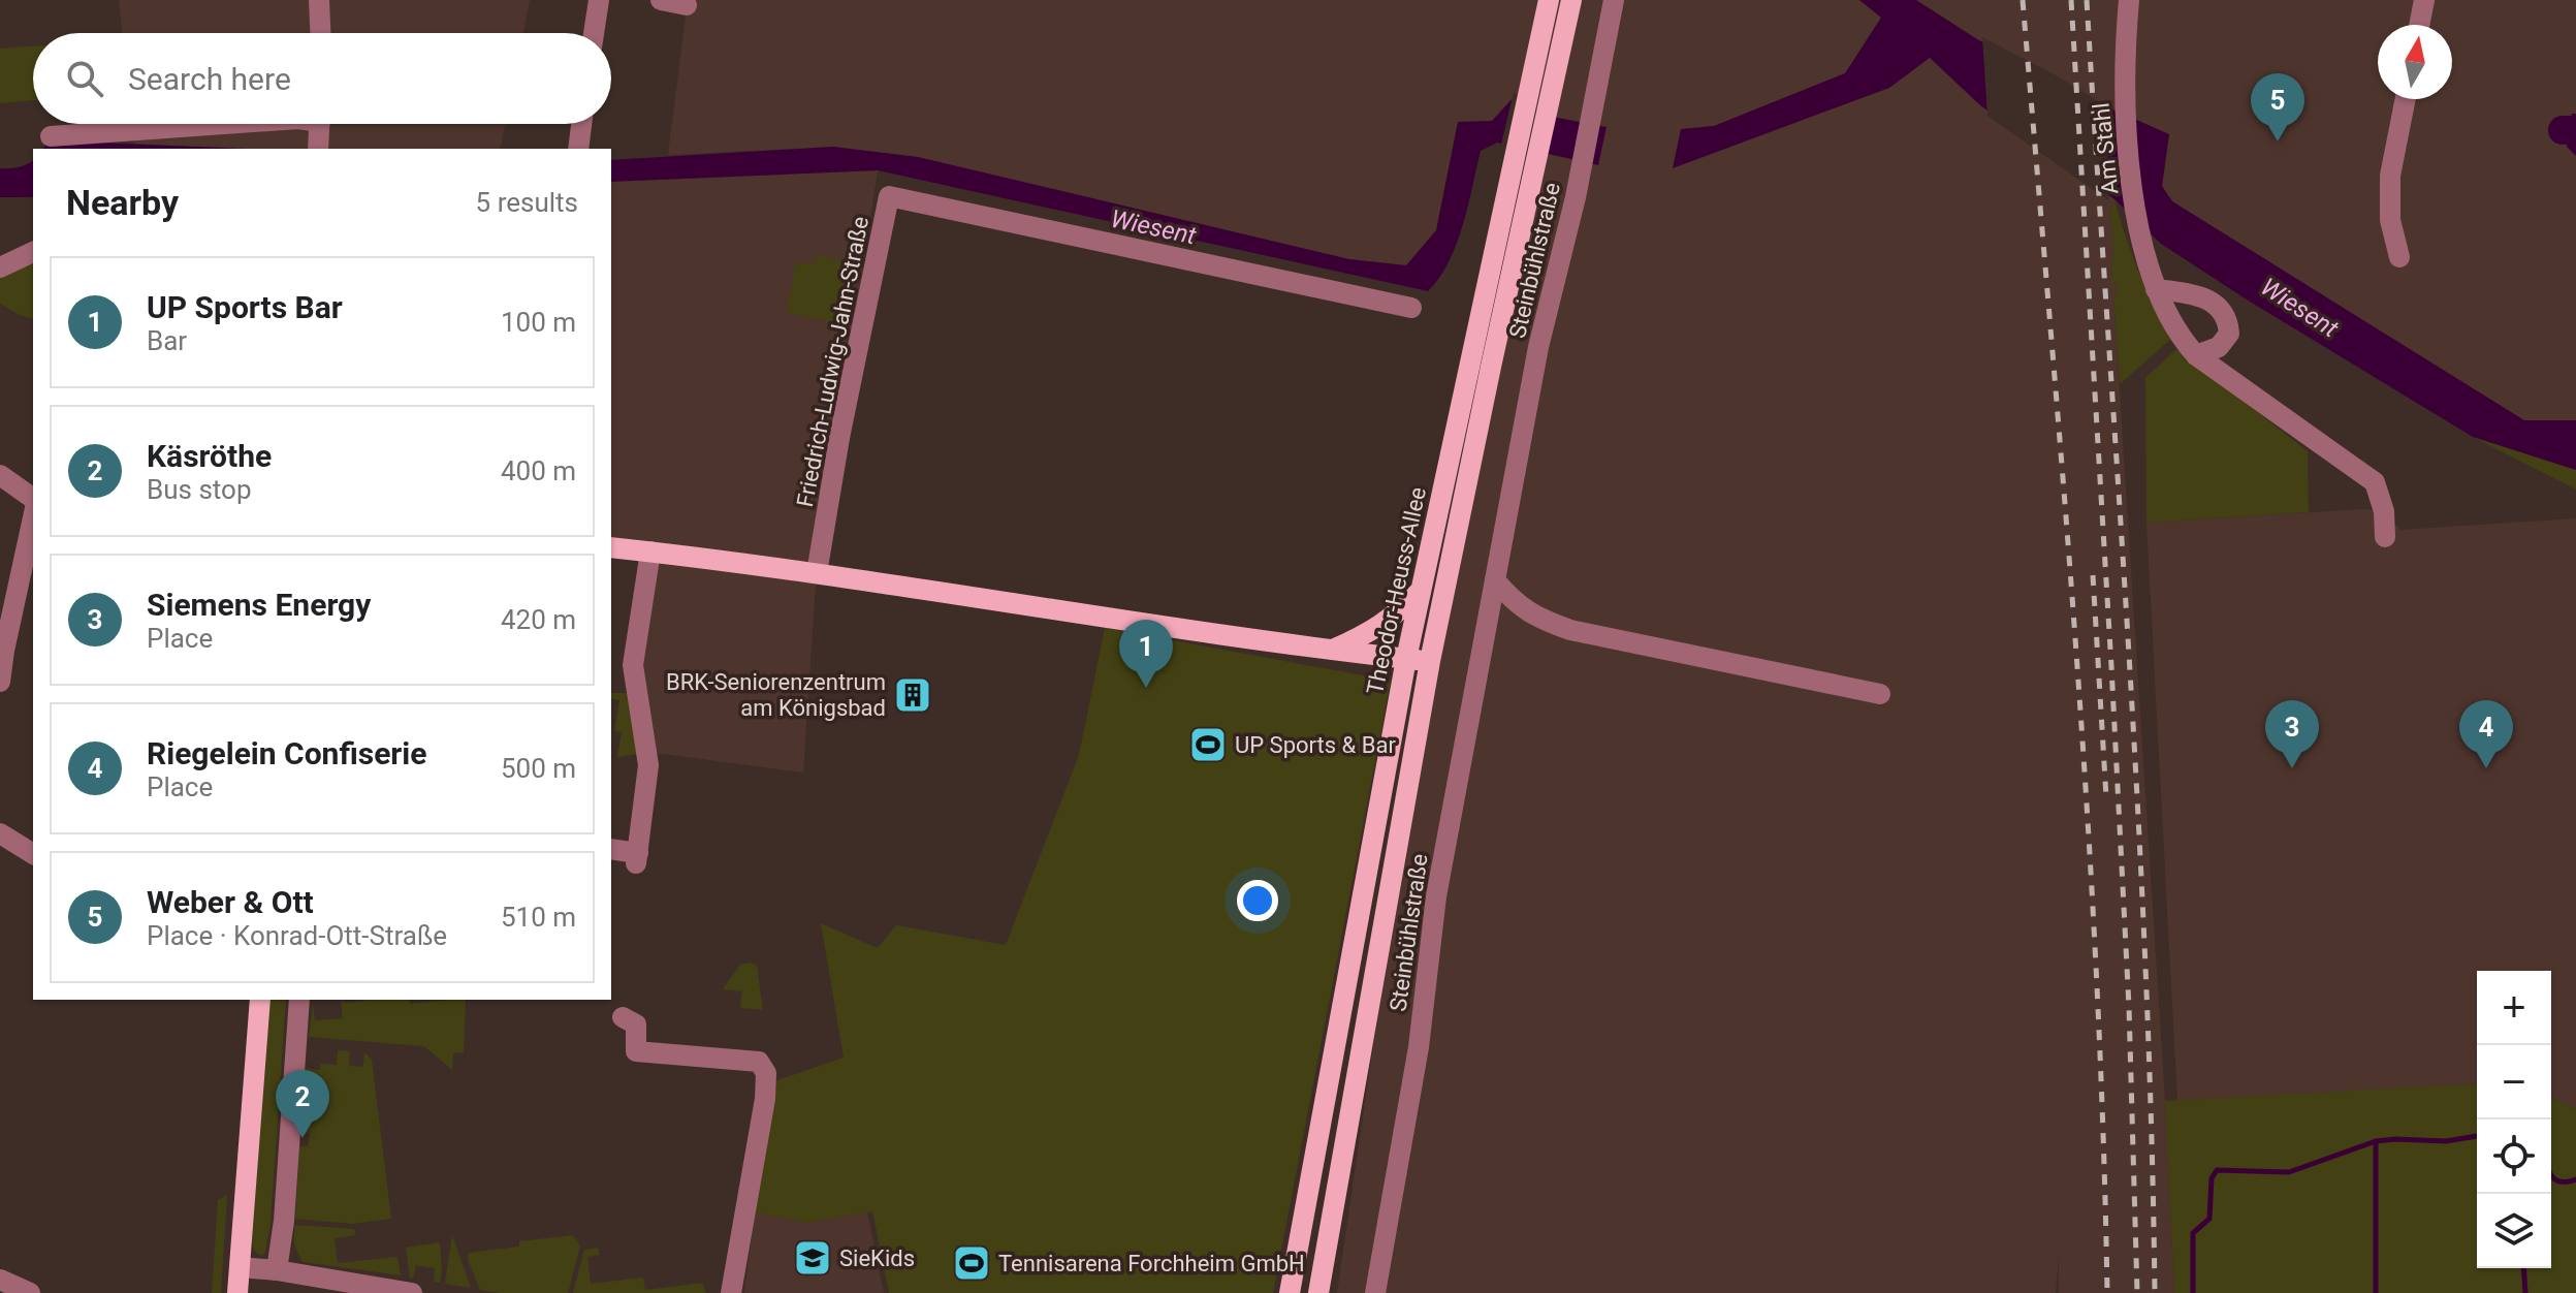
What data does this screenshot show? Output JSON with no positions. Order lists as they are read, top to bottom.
{
  "streets": {
    "main road": ["Theodor-Heuss-Allee"],
    "street": ["Am Stahl", "Steinbühlstraße", "Friedrich-Ludwig-Jahn-Straße"]
  },
  "water": ["Wiesent"],
  "places": {
    "building": ["BRK-Seniorenzentrum am Königsbad"],
    "sports": ["UP Sports & Bar", "Tennisarena Forchheim GmbH"],
    "school or university": ["SieKids"]
  },
  "north": "top",
  "page": {
    "search": "Search here",
    "pins": [
      "5",
      "1",
      "3",
      "4",
      "2"
    ],
    "heading": ["Nearby", "5 results"],
    "list": [
      {
        "mark": "1",
        "name": "UP Sports Bar",
        "note": "Bar",
        "value": "100 m"
      },
      {
        "mark": "2",
        "name": "Käsröthe",
        "note": "Bus stop",
        "value": "400 m"
      },
      {
        "mark": "3",
        "name": "Siemens Energy",
        "note": "Place",
        "value": "420 m"
      },
      {
        "mark": "4",
        "name": "Riegelein Confiserie",
        "note": "Place",
        "value": "500 m"
      },
      {
        "mark": "5",
        "name": "Weber & Ott",
        "note": "Place · Konrad-Ott-Straße",
        "value": "510 m"
      }
    ],
    "map_buttons": ["+", "−"]
  }
}
